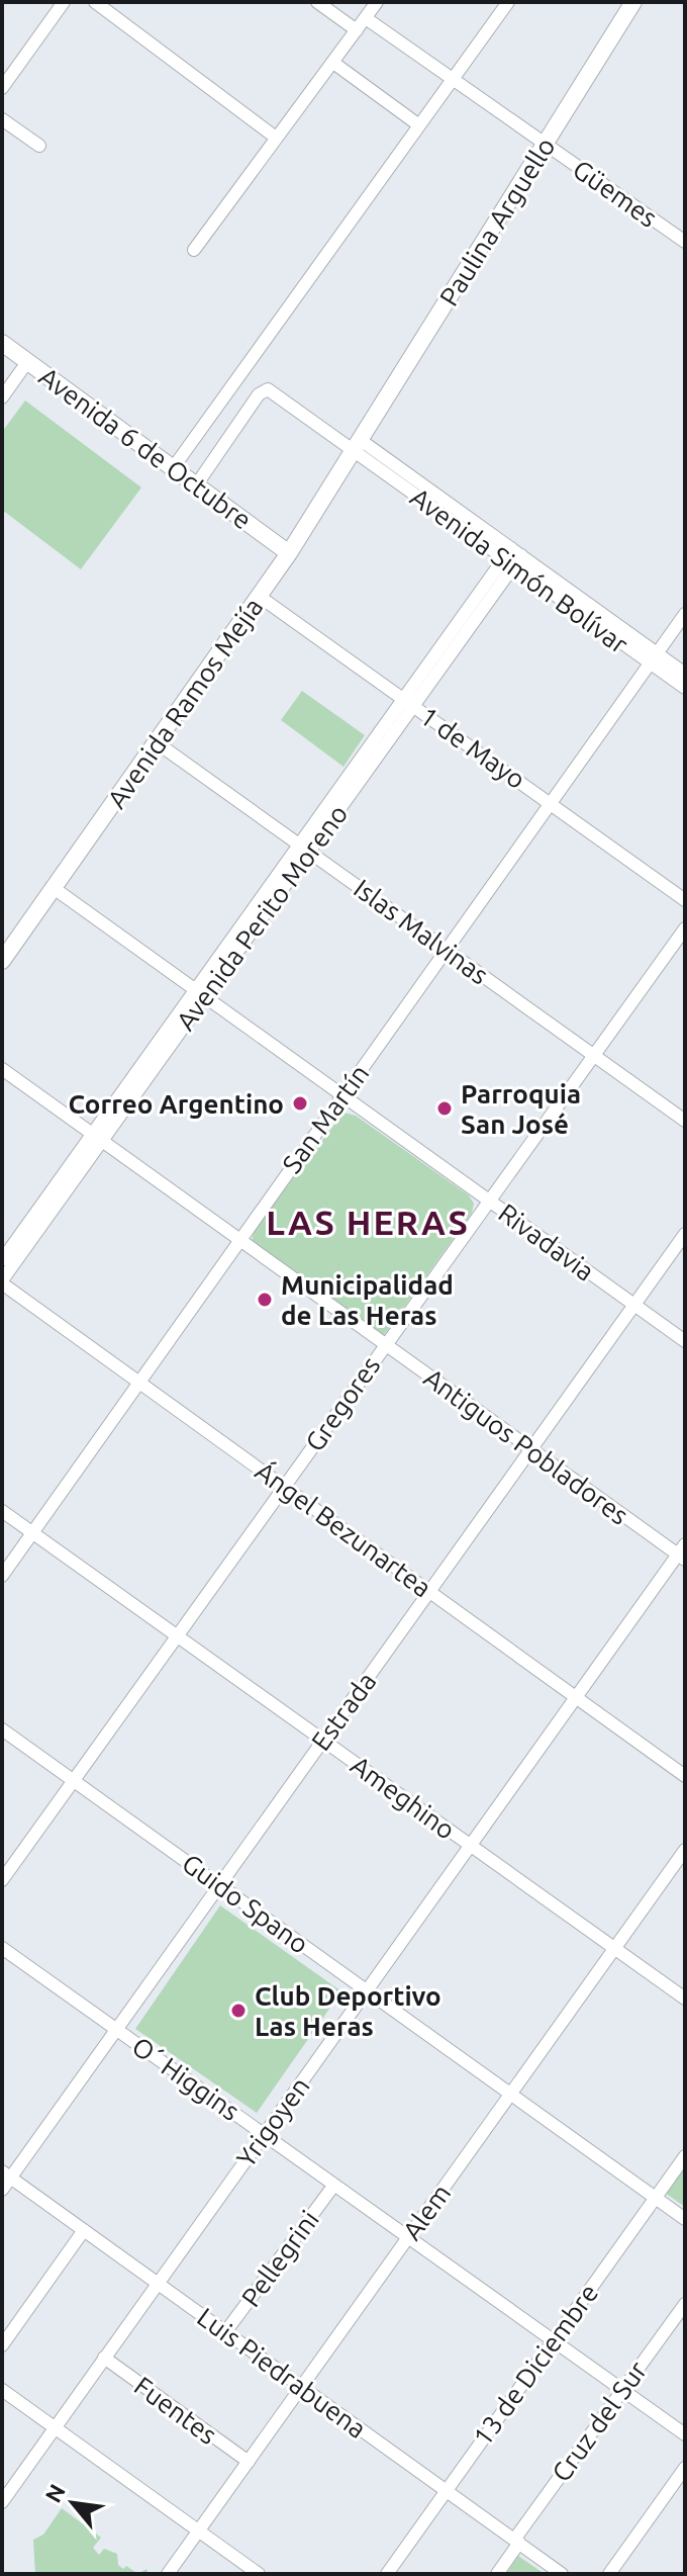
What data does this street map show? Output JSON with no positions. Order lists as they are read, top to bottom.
{
  "streets": {
    "main road": ["Paulina Arguello", "Avenida 6 de Octubre", "Avenida Ramos Mejía"],
    "street": [
      "Güemes",
      "Avenida Simón Bolívar",
      "1 de Mayo",
      "Avenida Perito Moreno",
      "Islas Malvinas",
      "San Martín",
      "Rivadavia",
      "Gregores",
      "Antiguos Pobladores",
      "Ángel Bezunartea",
      "Estrada",
      "Ameghino",
      "Guido Spano",
      "O´ Higgins",
      "Yrigoyen",
      "Alem",
      "Pellegrini",
      "13 de Diciembre",
      "Luis Piedrabuena",
      "Fuentes",
      "Cruz del Sur"
    ]
  },
  "crossings": [
    ["Güemes", "Paulina Arguello"],
    ["Paulina Arguello", "Avenida Simón Bolívar"],
    ["Paulina Arguello", "Avenida Ramos Mejía"],
    ["Avenida 6 de Octubre", "Avenida Simón Bolívar"],
    ["Avenida 6 de Octubre", "Avenida Ramos Mejía"],
    ["Avenida Simón Bolívar", "Avenida Ramos Mejía"],
    ["Avenida Simón Bolívar", "Avenida Perito Moreno"],
    ["Avenida Simón Bolívar", "San Martín"],
    ["Avenida Ramos Mejía", "1 de Mayo"],
    ["Avenida Ramos Mejía", "Islas Malvinas"],
    ["Avenida Ramos Mejía", "Rivadavia"],
    ["1 de Mayo", "Avenida Perito Moreno"],
    ["1 de Mayo", "San Martín"],
    ["Avenida Perito Moreno", "Islas Malvinas"],
    ["Avenida Perito Moreno", "Rivadavia"],
    ["Avenida Perito Moreno", "Antiguos Pobladores"],
    ["Avenida Perito Moreno", "Ángel Bezunartea"],
    ["Islas Malvinas", "San Martín"],
    ["Islas Malvinas", "Gregores"],
    ["San Martín", "Rivadavia"],
    ["San Martín", "Antiguos Pobladores"],
    ["San Martín", "Ángel Bezunartea"],
    ["San Martín", "Ameghino"],
    ["Rivadavia", "Gregores"],
    ["Rivadavia", "Estrada"],
    ["Gregores", "Antiguos Pobladores"],
    ["Gregores", "Ángel Bezunartea"],
    ["Gregores", "Ameghino"],
    ["Gregores", "Guido Spano"],
    ["Antiguos Pobladores", "Estrada"],
    ["Antiguos Pobladores", "Yrigoyen"],
    ["Ángel Bezunartea", "Estrada"],
    ["Ángel Bezunartea", "Yrigoyen"],
    ["Estrada", "Ameghino"],
    ["Estrada", "Guido Spano"],
    ["Estrada", "O´ Higgins"],
    ["Estrada", "Luis Piedrabuena"],
    ["Ameghino", "Yrigoyen"],
    ["Ameghino", "Alem"],
    ["Guido Spano", "Yrigoyen"],
    ["Guido Spano", "Alem"],
    ["Guido Spano", "13 de Diciembre"],
    ["O´ Higgins", "Yrigoyen"],
    ["O´ Higgins", "Alem"],
    ["O´ Higgins", "Pellegrini"],
    ["O´ Higgins", "13 de Diciembre"],
    ["O´ Higgins", "Cruz del Sur"],
    ["Yrigoyen", "Luis Piedrabuena"],
    ["Yrigoyen", "Fuentes"],
    ["Alem", "Luis Piedrabuena"],
    ["Alem", "Fuentes"],
    ["Pellegrini", "Luis Piedrabuena"],
    ["13 de Diciembre", "Luis Piedrabuena"],
    ["Luis Piedrabuena", "Cruz del Sur"]
  ],
  "districts": ["LAS HERAS"],
  "places": [
    "Correo Argentino",
    "Parroquia San José",
    "Municipalidad de Las Heras",
    "Club Deportivo Las Heras"
  ],
  "north": "top left"
}
